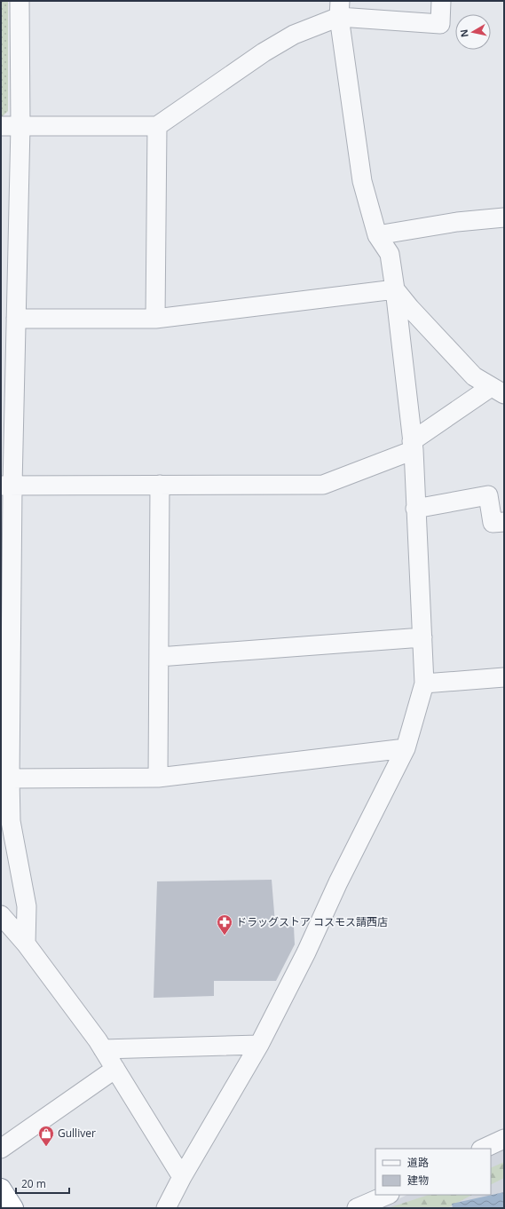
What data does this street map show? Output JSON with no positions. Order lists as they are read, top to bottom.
{
  "places": {
    "pharmacy": ["ドラッグストア コスモス請西店"],
    "shop": ["Gulliver"]
  },
  "legend": ["道路", "建物"],
  "scale_bar": "20 m",
  "north": "left"
}
